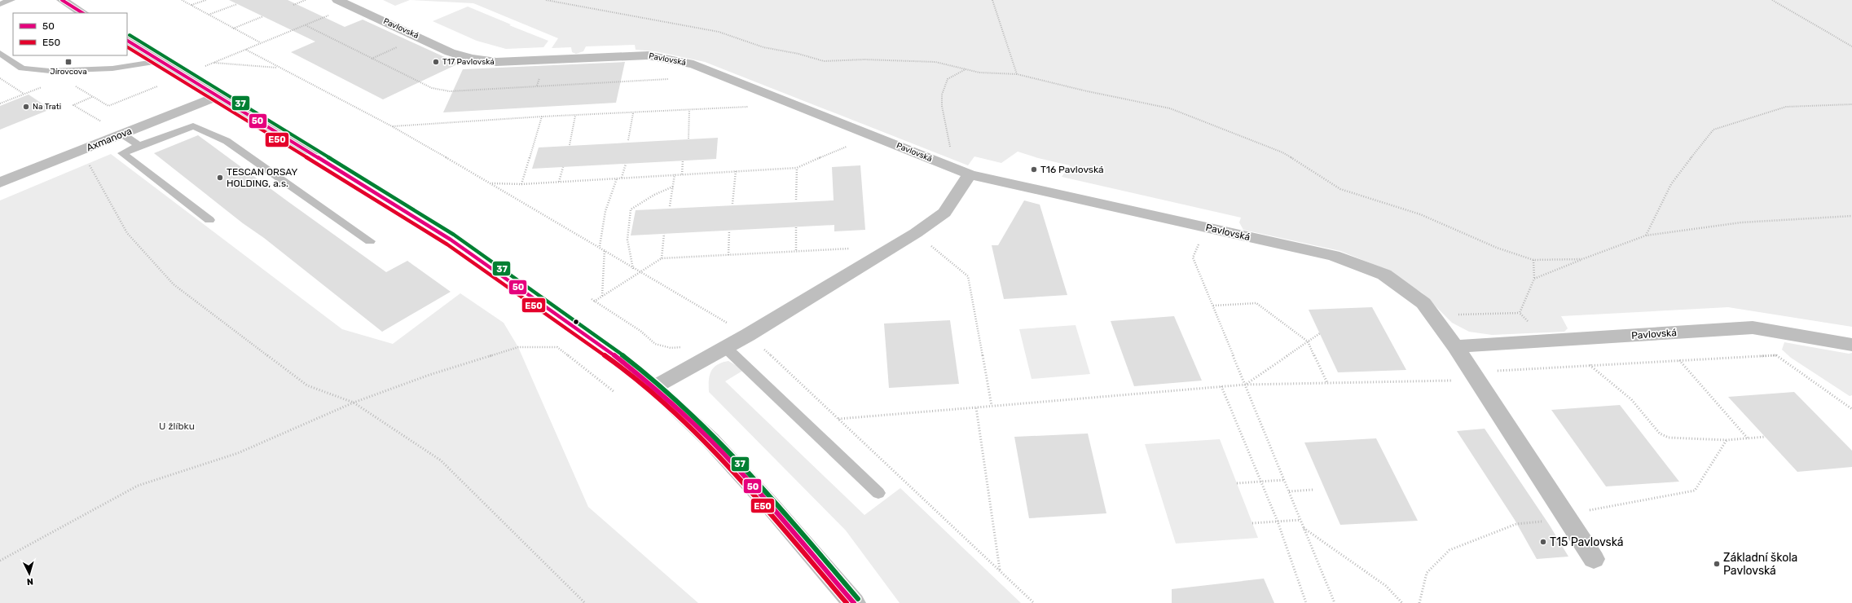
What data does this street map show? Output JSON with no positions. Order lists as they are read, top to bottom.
{
  "streets": {
    "street": ["Pavlovská", "Axmanova"]
  },
  "parks": ["U žlíbku"],
  "places": {
    "transit": ["Jírovcova"],
    "other": [
      "T17 Pavlovská",
      "Na Trati",
      "T16 Pavlovská",
      "TESCAN ORSAY HOLDING, a.s.",
      "T15 Pavlovská",
      "Základní škola Pavlovská"
    ]
  },
  "lines": ["transit line 50", "transit line 37", "transit line E50"],
  "legend": ["50", "E50"],
  "north": "bottom"
}
